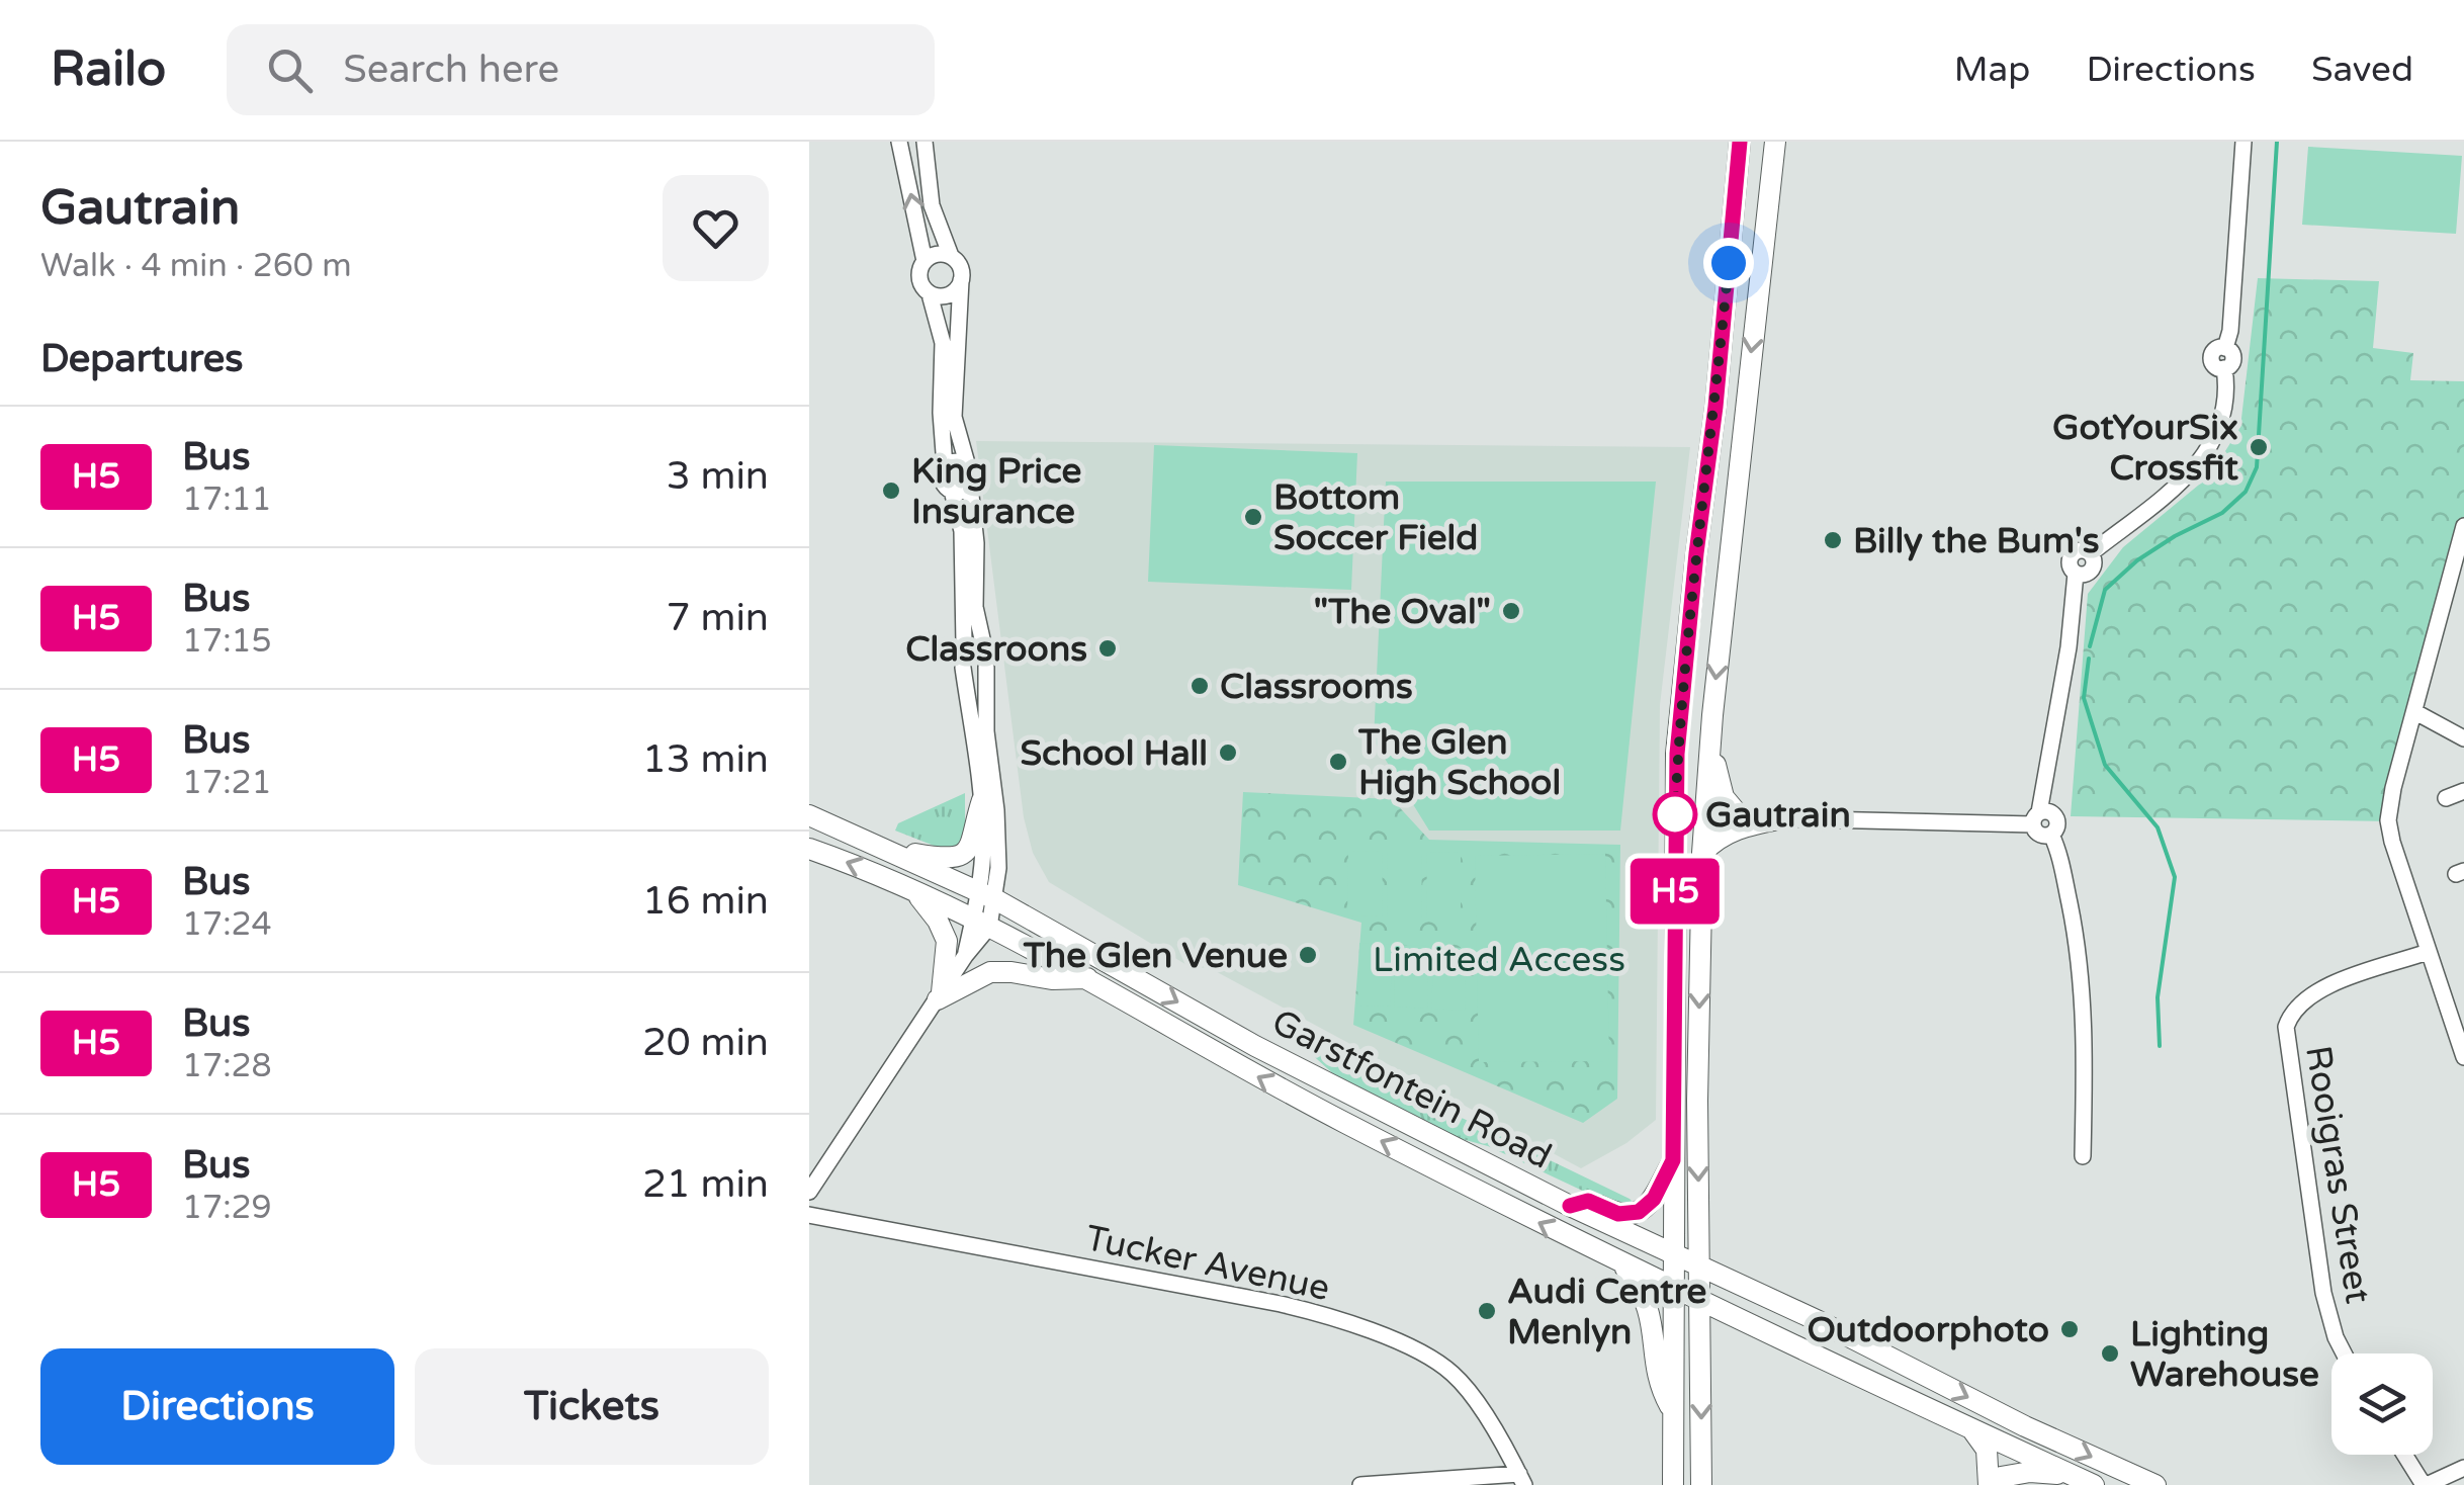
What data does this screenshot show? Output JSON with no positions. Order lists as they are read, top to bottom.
{
  "streets": {
    "main road": ["Garstfontein Road"],
    "street": ["Rooigras Street", "Tucker Avenue"]
  },
  "parks": ["Limited Access"],
  "places": [
    "GotYourSix Crossfit",
    "King Price Insurance",
    "Bottom Soccer Field",
    "Billy the Bum's",
    "\"The Oval\"",
    "Classroons",
    "Classrooms",
    "School Hall",
    "The Glen High School",
    "Gautrain",
    "The Glen Venue",
    "Audi Centre Menlyn",
    "Outdoorphoto",
    "Lighting Warehouse"
  ],
  "lines": ["bus line H5"],
  "page": {
    "header": "Railo",
    "search": "Search here",
    "nav": ["Map", "Directions", "Saved"],
    "heading": [
      ["Gautrain", "Walk · 4 min · 260 m"],
      "Departures"
    ],
    "on_map": "H5",
    "list": [
      {
        "mark": "H5",
        "name": "Bus",
        "note": "17:11",
        "value": "3 min"
      },
      {
        "mark": "H5",
        "name": "Bus",
        "note": "17:15",
        "value": "7 min"
      },
      {
        "mark": "H5",
        "name": "Bus",
        "note": "17:21",
        "value": "13 min"
      },
      {
        "mark": "H5",
        "name": "Bus",
        "note": "17:24",
        "value": "16 min"
      },
      {
        "mark": "H5",
        "name": "Bus",
        "note": "17:28",
        "value": "20 min"
      },
      {
        "mark": "H5",
        "name": "Bus",
        "note": "17:29",
        "value": "21 min"
      }
    ],
    "buttons": ["Directions", "Tickets"]
  }
}
